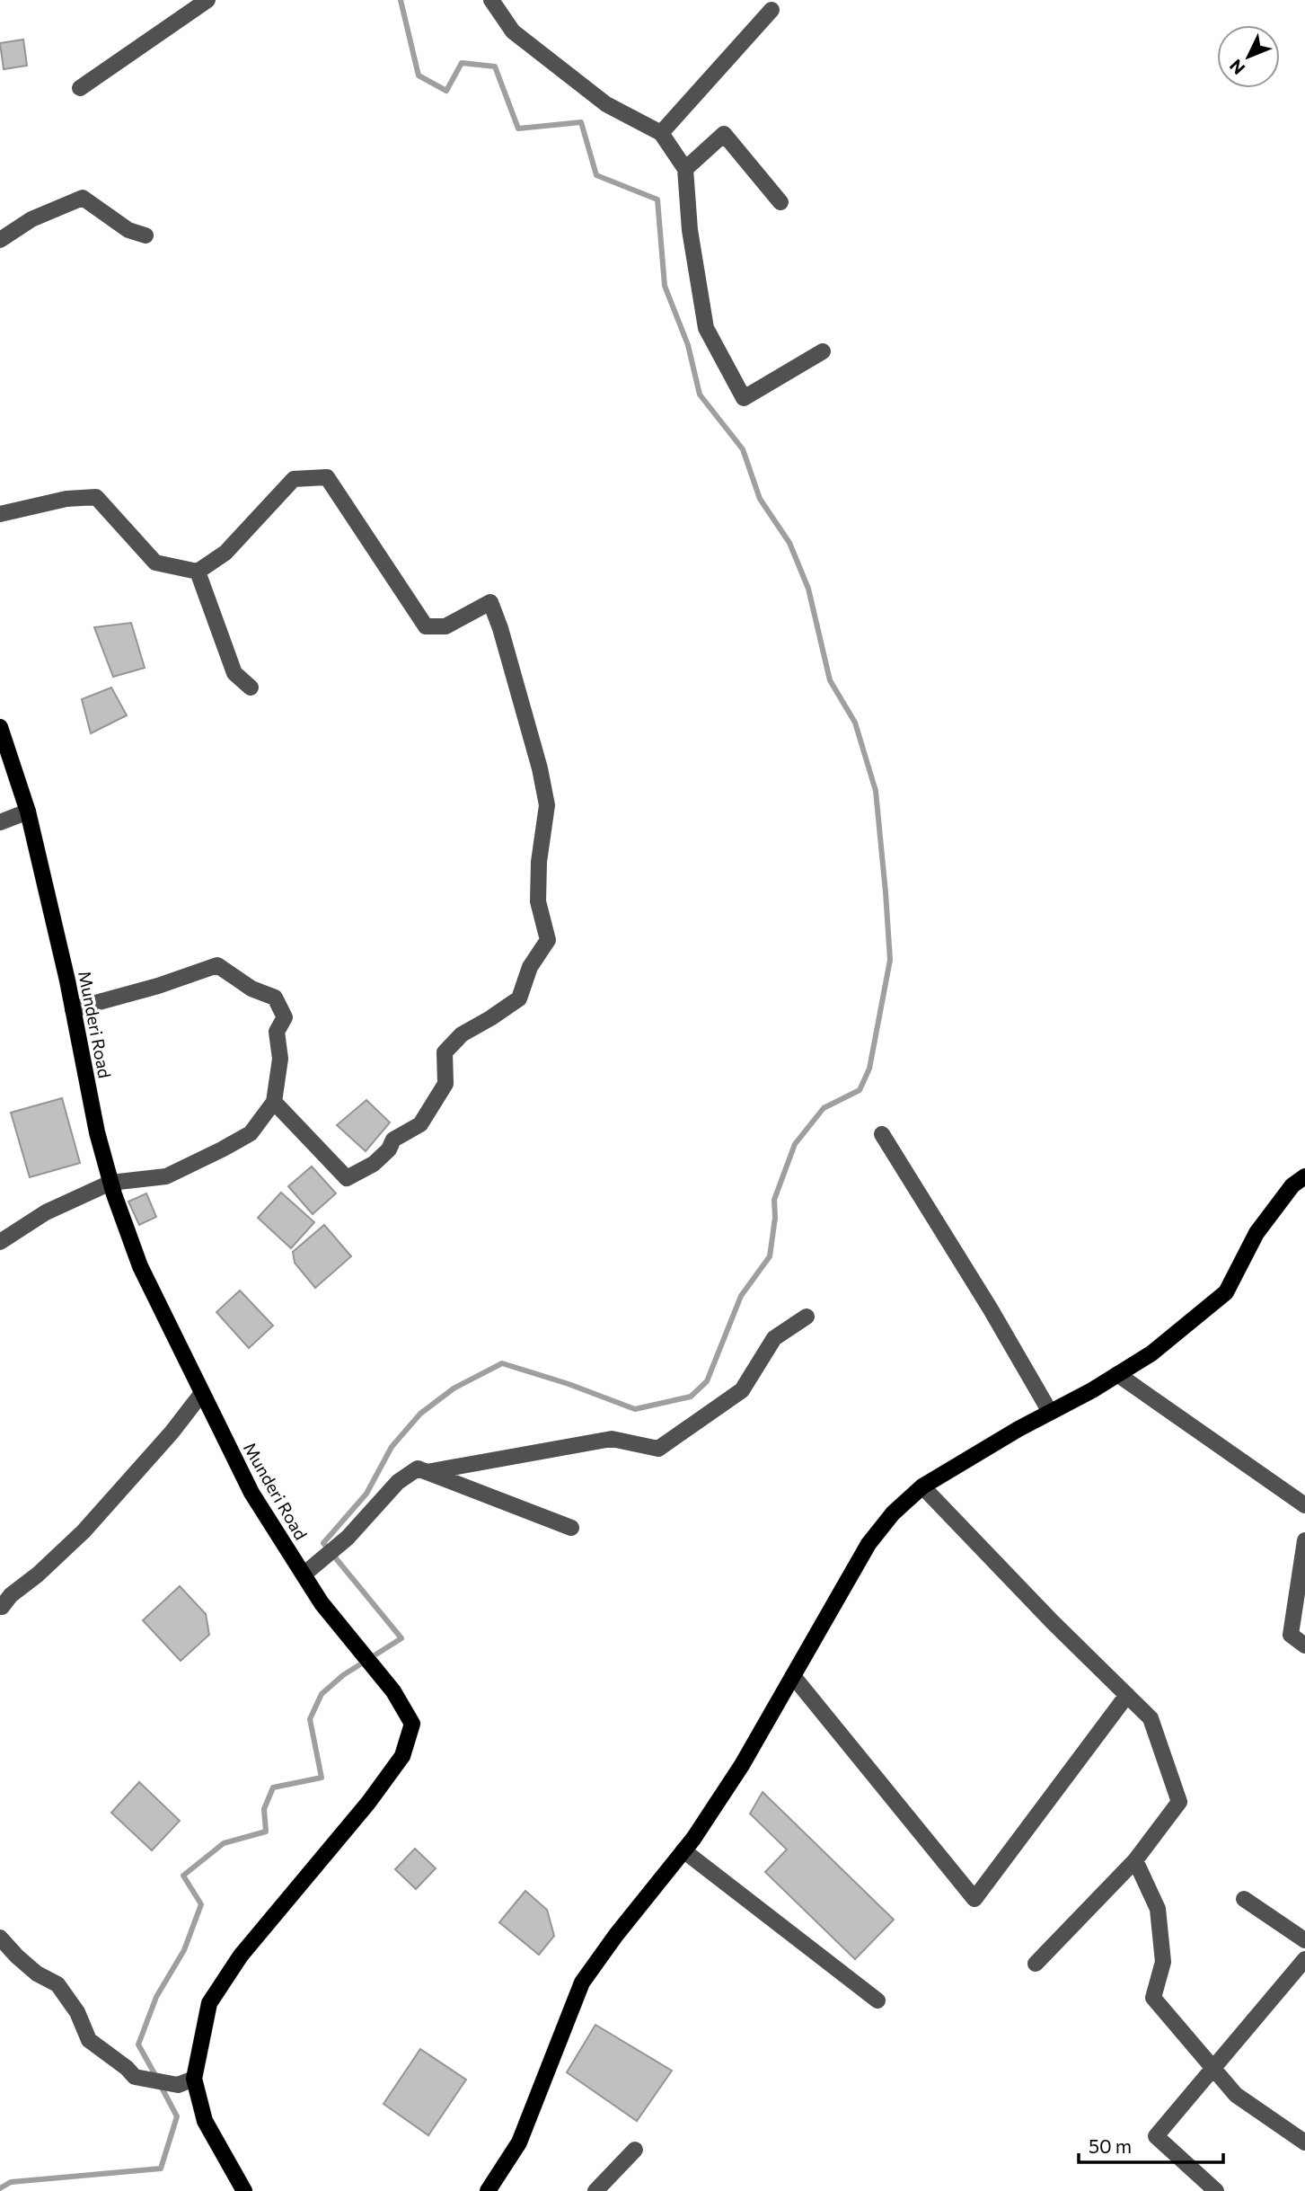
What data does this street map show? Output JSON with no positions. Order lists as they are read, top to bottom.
{
  "streets": {
    "main road": ["Munderi Road"]
  },
  "scale_bar": "50 m",
  "north": "bottom left"
}
